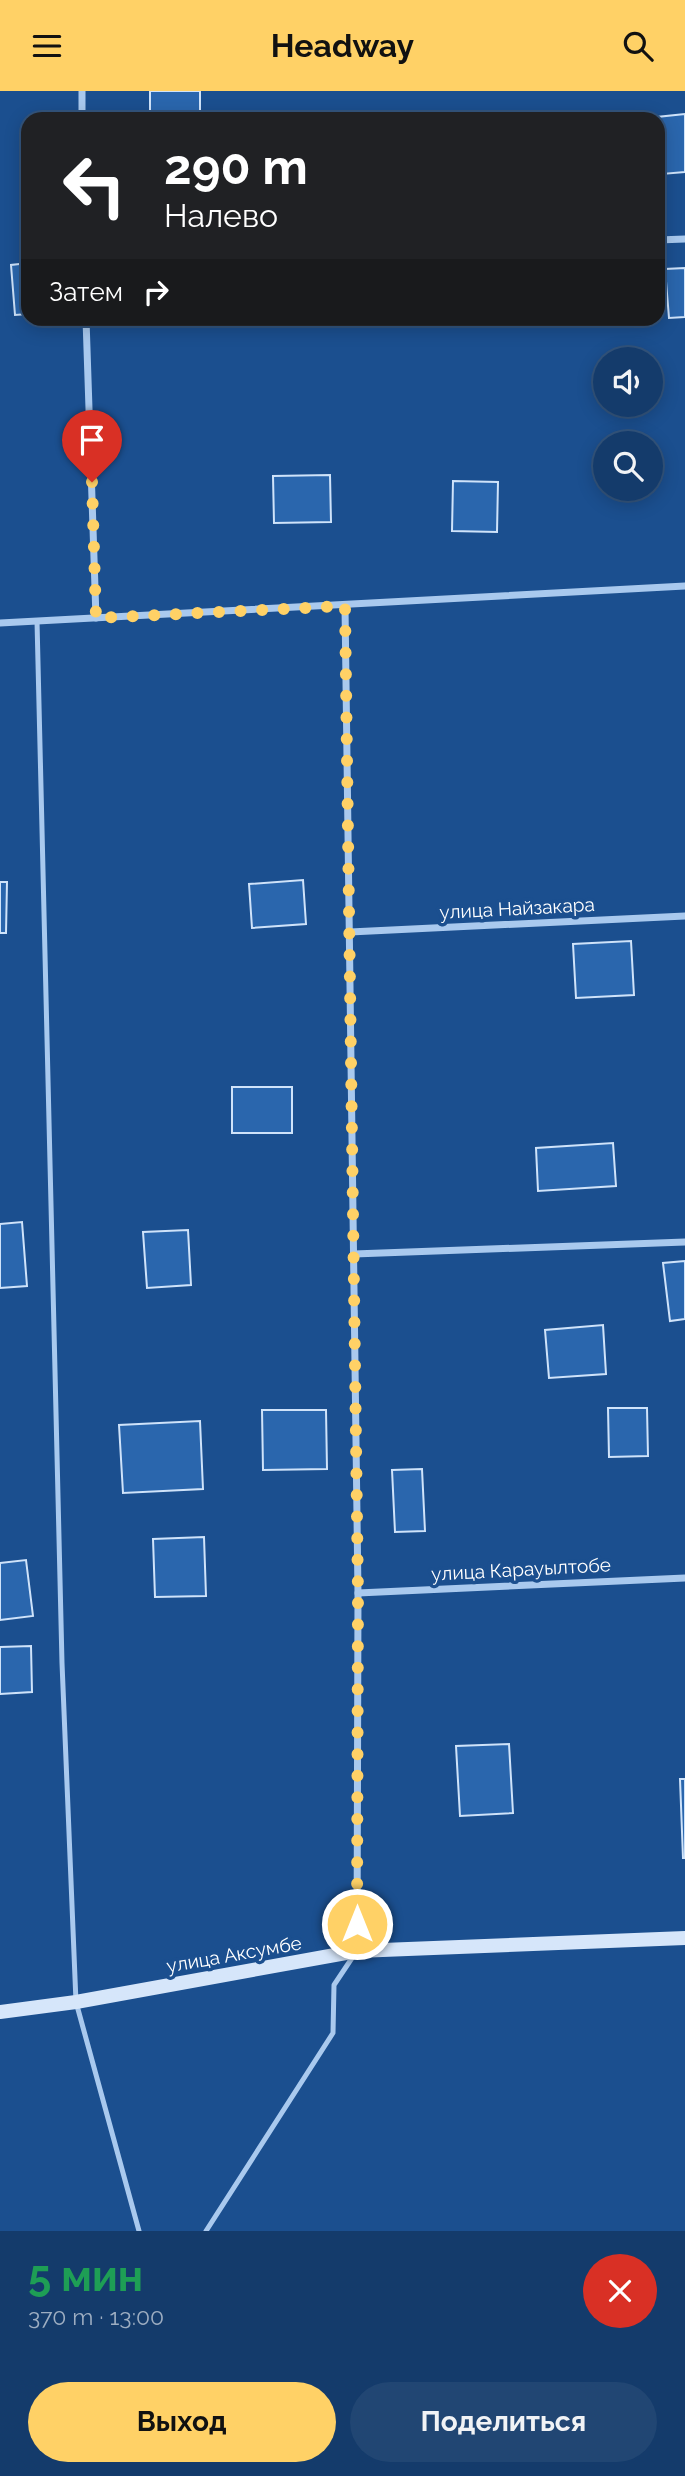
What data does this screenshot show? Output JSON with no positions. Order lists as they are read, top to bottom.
{
  "streets": {
    "main road": ["улица Аксумбе"],
    "street": ["улица Найзакара", "улица Карауылтобе"]
  },
  "page": {
    "header": "Headway",
    "turn": ["290 m", "Налево"],
    "then": "Затем",
    "heading": ["5 мин", "370 m · 13:00"],
    "buttons": ["Выход", "Поделиться"]
  }
}
